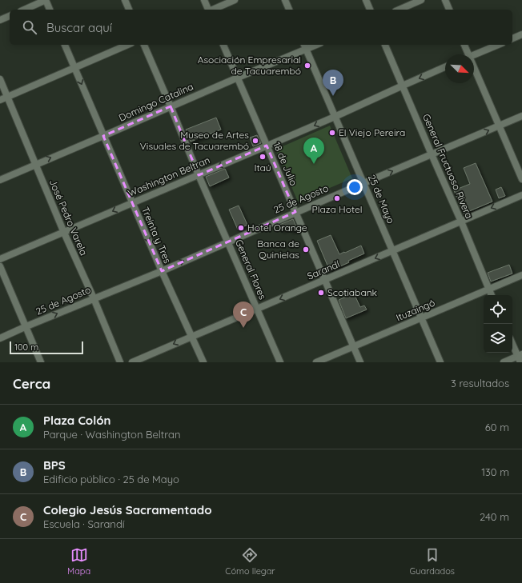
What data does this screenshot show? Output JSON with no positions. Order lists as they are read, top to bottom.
{
  "streets": {
    "street": [
      "Domingo Catalina",
      "18 de Julio",
      "General Fructuoso Rivera",
      "Washington Beltran",
      "25 de Agosto",
      "25 de Mayo",
      "José Pedro Varela",
      "Treinta y Tres",
      "General Flores",
      "Sarandí",
      "Ituzaingó"
    ]
  },
  "crossings": [
    ["Domingo Catalina", "18 de Julio"],
    ["Domingo Catalina", "25 de Mayo"],
    ["Domingo Catalina", "José Pedro Varela"],
    ["Domingo Catalina", "Treinta y Tres"],
    ["Domingo Catalina", "General Flores"],
    ["18 de Julio", "Washington Beltran"],
    ["18 de Julio", "25 de Agosto"],
    ["18 de Julio", "Sarandí"],
    ["18 de Julio", "Ituzaingó"],
    ["General Fructuoso Rivera", "Washington Beltran"],
    ["General Fructuoso Rivera", "25 de Agosto"],
    ["General Fructuoso Rivera", "Sarandí"],
    ["General Fructuoso Rivera", "Ituzaingó"],
    ["Washington Beltran", "25 de Mayo"],
    ["Washington Beltran", "José Pedro Varela"],
    ["Washington Beltran", "Treinta y Tres"],
    ["Washington Beltran", "General Flores"],
    ["25 de Agosto", "25 de Mayo"],
    ["25 de Agosto", "José Pedro Varela"],
    ["25 de Agosto", "Treinta y Tres"],
    ["25 de Agosto", "General Flores"],
    ["25 de Mayo", "Sarandí"],
    ["25 de Mayo", "Ituzaingó"],
    ["Treinta y Tres", "Sarandí"],
    ["General Flores", "Sarandí"]
  ],
  "one_way": [
    "Washington Beltran",
    "25 de Agosto",
    "Treinta y Tres",
    "Sarandí"
  ],
  "places": [
    "Asociación Empresarial de Tacuarembó",
    "El Viejo Pereira",
    "Museo de Artes Visuales de Tacuarembó",
    "Itaú",
    "Plaza Hotel",
    "Hotel Orange",
    "Banca de Quinielas",
    "Scotiabank"
  ],
  "scale_bar": "100 m",
  "north": "bottom right",
  "page": {
    "search": "Buscar aquí",
    "pins": ["B", "A", "C"],
    "scale": "100 m",
    "heading": ["Cerca", "3 resultados"],
    "list": [
      {
        "mark": "A",
        "name": "Plaza Colón",
        "note": "Parque · Washington Beltran",
        "value": "60 m"
      },
      {
        "mark": "B",
        "name": "BPS",
        "note": "Edificio público · 25 de Mayo",
        "value": "130 m"
      },
      {
        "mark": "C",
        "name": "Colegio Jesús Sacramentado",
        "note": "Escuela · Sarandí",
        "value": "240 m"
      }
    ],
    "nav": ["Mapa", "Cómo llegar", "Guardados"]
  }
}
